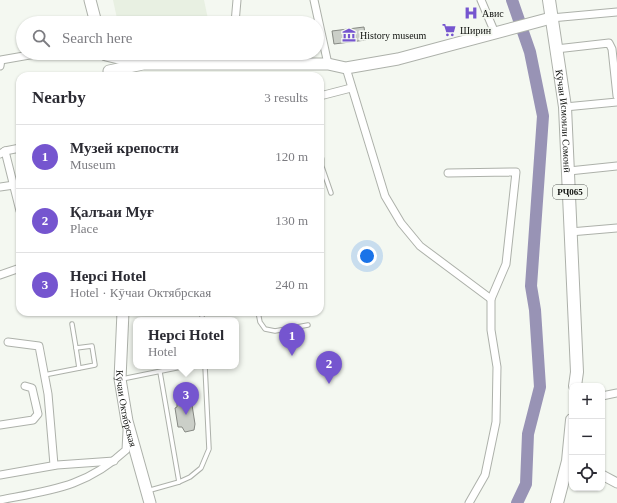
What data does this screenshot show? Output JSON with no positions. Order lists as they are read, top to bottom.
{
  "streets": {
    "main road": ["Кӯчаи Исмоили Сомонӣ", "РҶ065", "Кӯчаи Октябрская"]
  },
  "places": {
    "hospital": ["Авис"],
    "supermarket": ["Ширин"],
    "museum": ["History museum"]
  },
  "page": {
    "search": "Search here",
    "heading": ["Nearby", "3 results"],
    "list": [
      {
        "mark": "1",
        "name": "Музей крепости",
        "note": "Museum",
        "value": "120 m"
      },
      {
        "mark": "2",
        "name": "Қалъаи Муғ",
        "note": "Place",
        "value": "130 m"
      },
      {
        "mark": "3",
        "name": "Hepci Hotel",
        "note": "Hotel · Кӯчаи Октябрская",
        "value": "240 m"
      }
    ],
    "popup": ["Hepci Hotel", "Hotel"],
    "pins": ["1", "2", "3"],
    "map_buttons": ["+", "−"]
  }
}
